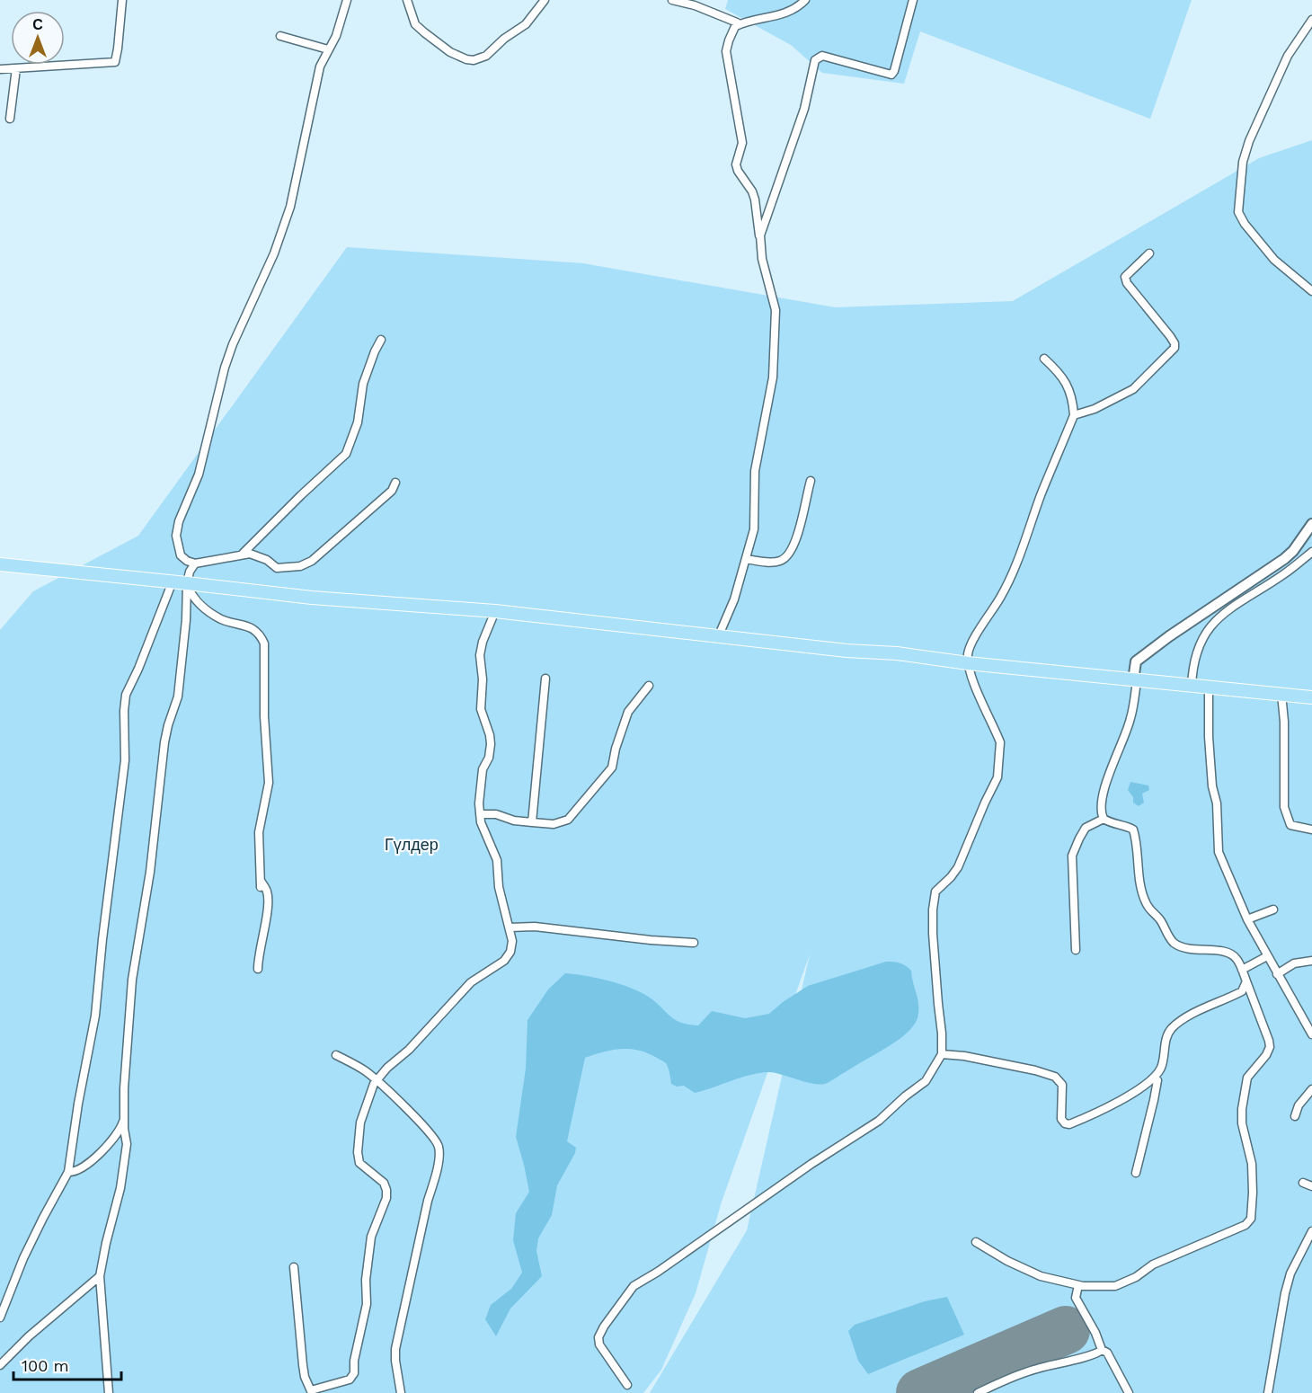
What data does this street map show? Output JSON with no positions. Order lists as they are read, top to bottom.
{
  "parks": ["Гүлдер"],
  "scale_bar": "100 m",
  "north": "top"
}
